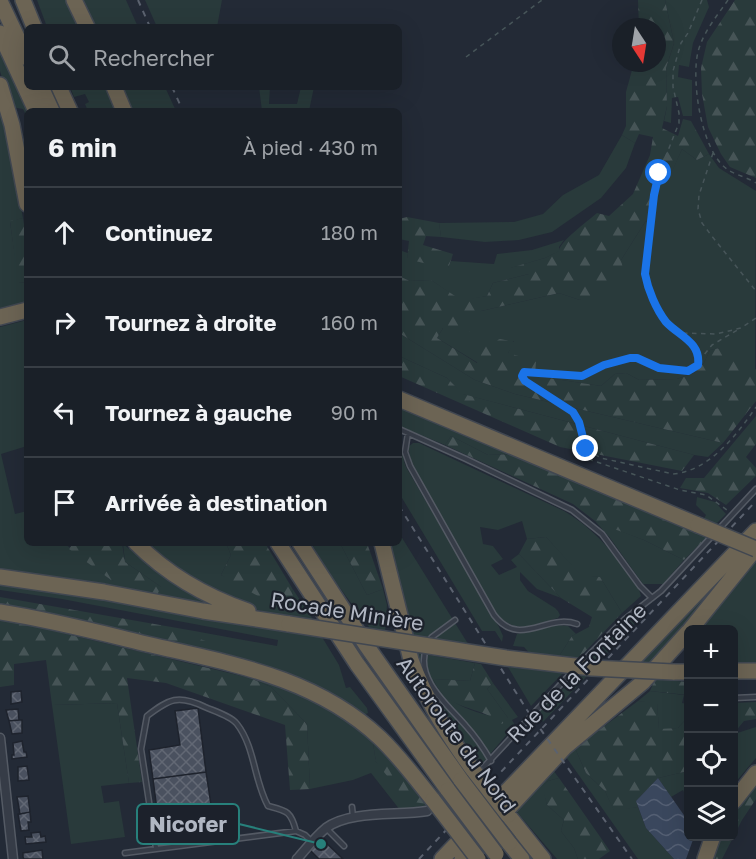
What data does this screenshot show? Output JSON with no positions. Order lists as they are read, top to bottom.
{
  "streets": {
    "highway": ["Rocade Minière", "Autoroute du Nord"],
    "street": ["Rue de la Fontaine"]
  },
  "crossings": [
    ["Rue de la Fontaine", "Autoroute du Nord"]
  ],
  "places": ["Nicofer"],
  "north": "bottom",
  "page": {
    "search": "Rechercher",
    "heading": ["6 min", "À pied · 430 m"],
    "list": [
      ["Continuez", "180 m"],
      ["Tournez à droite", "160 m"],
      ["Tournez à gauche", "90 m"],
      "Arrivée à destination"
    ],
    "map_buttons": ["+", "−"]
  }
}
